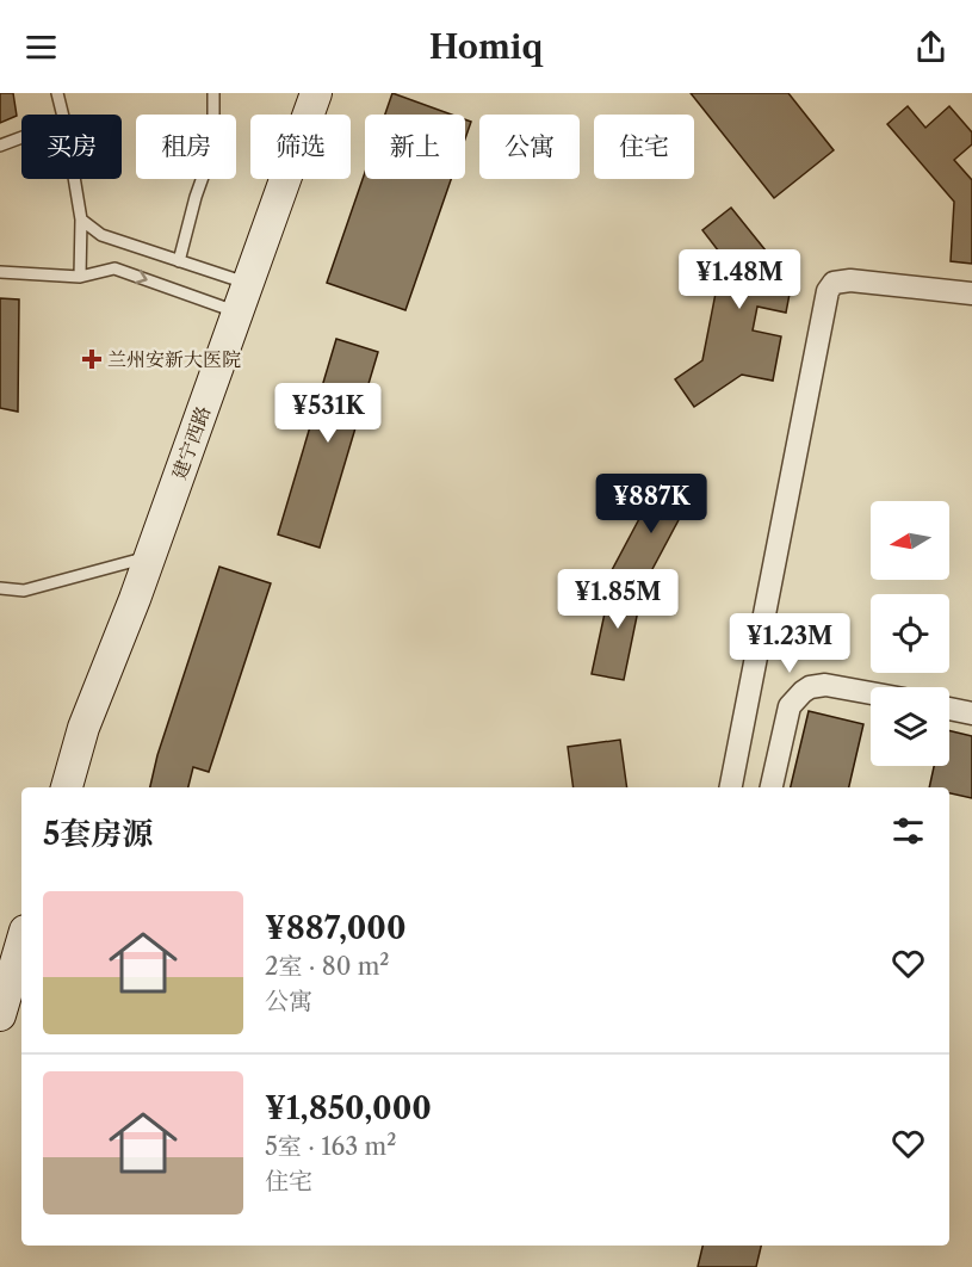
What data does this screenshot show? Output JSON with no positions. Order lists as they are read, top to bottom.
{
  "streets": {
    "street": ["建宁西路"]
  },
  "places": {
    "health": ["兰州安新大医院"]
  },
  "north": "left",
  "page": {
    "header": "Homiq",
    "chip": [
      "买房",
      "租房",
      "筛选",
      "新上",
      "公寓",
      "住宅"
    ],
    "price": [
      "¥1.48M",
      "¥531K",
      "¥887K",
      "¥1.85M",
      "¥1.23M"
    ],
    "heading": "5套房源",
    "list": [
      {
        "name": "¥887,000",
        "note": "2室 · 80 m² · 公寓"
      },
      {
        "name": "¥1,850,000",
        "note": "5室 · 163 m² · 住宅"
      }
    ]
  }
}
